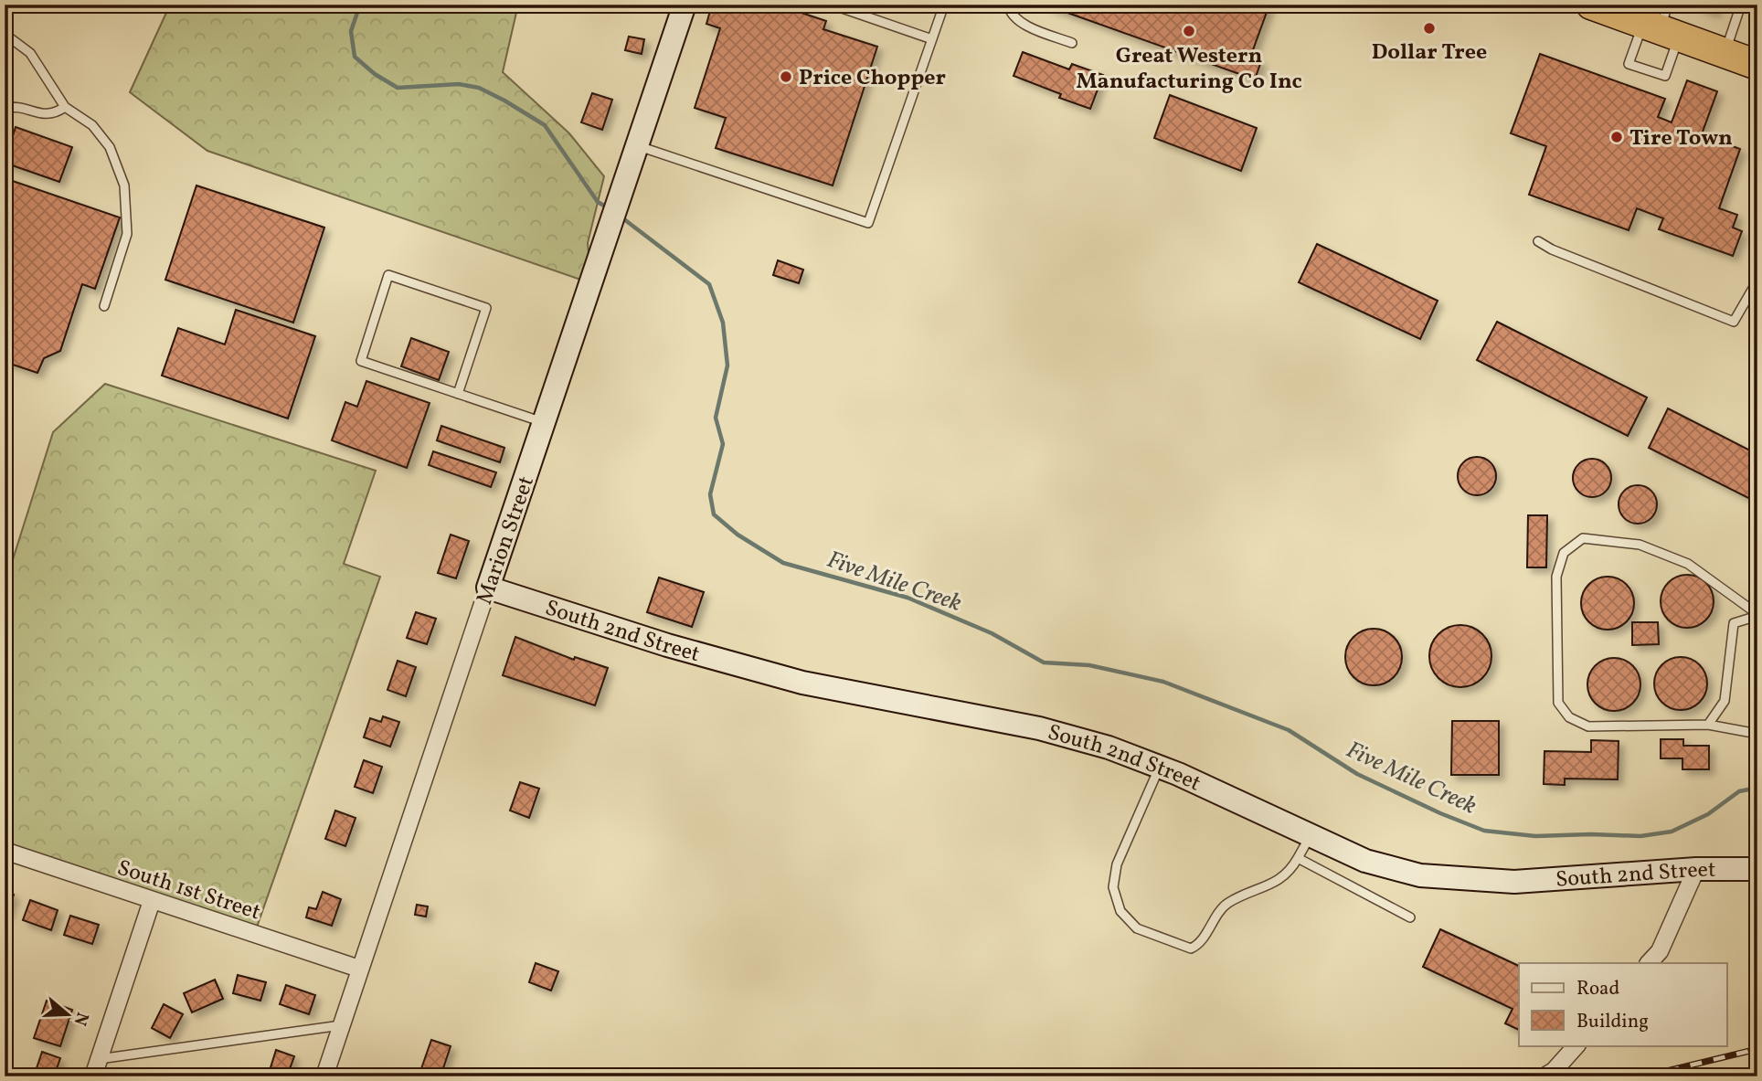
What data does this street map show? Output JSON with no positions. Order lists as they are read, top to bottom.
{
  "streets": {
    "street": ["Marion Street", "South 2nd Street", "South 1st Street"]
  },
  "crossings": [
    ["Marion Street", "South 2nd Street"],
    ["Marion Street", "South 1st Street"]
  ],
  "water": ["Five Mile Creek"],
  "places": [
    "Dollar Tree",
    "Great Western Manufacturing Co Inc",
    "Price Chopper",
    "Tire Town"
  ],
  "legend": ["Road", "Building"],
  "north": "right"
}
